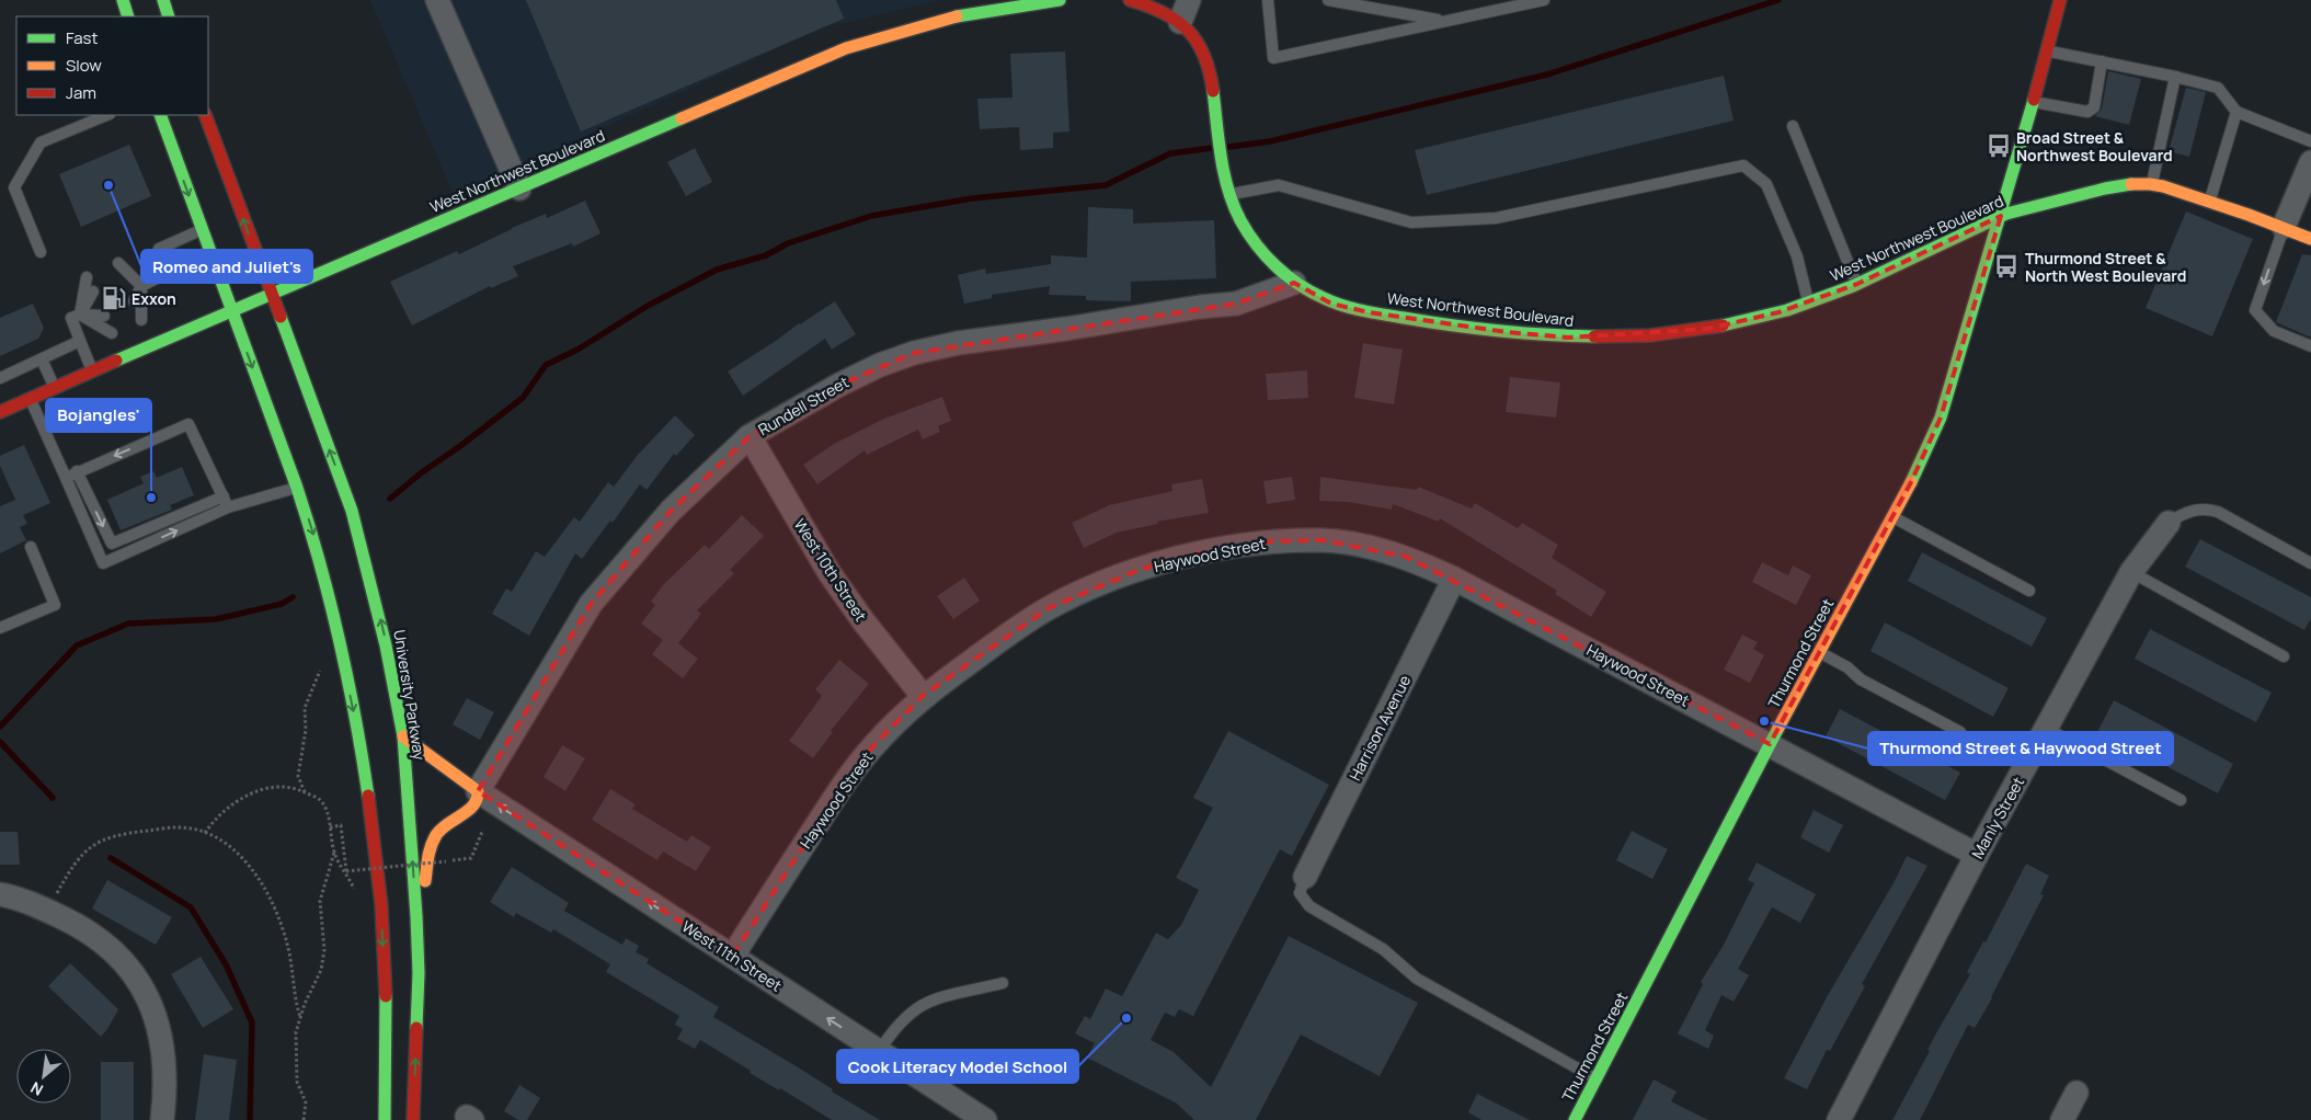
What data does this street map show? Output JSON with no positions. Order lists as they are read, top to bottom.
{
  "streets": {
    "main road": ["West Northwest Boulevard", "Thurmond Street", "University Parkway"],
    "street": [
      "Rundell Street",
      "Haywood Street",
      "West 10th Street",
      "Harrison Avenue",
      "Manly Street",
      "West 11th Street"
    ]
  },
  "crossings": [
    ["West Northwest Boulevard", "Rundell Street"],
    ["West Northwest Boulevard", "Thurmond Street"],
    ["West Northwest Boulevard", "University Parkway"],
    ["Rundell Street", "West 10th Street"],
    ["Rundell Street", "West 11th Street"],
    ["Haywood Street", "West 10th Street"],
    ["Haywood Street", "Thurmond Street"],
    ["Haywood Street", "Harrison Avenue"],
    ["Haywood Street", "Manly Street"],
    ["Haywood Street", "West 11th Street"]
  ],
  "one_way": ["West 11th Street"],
  "places": {
    "bus stop": ["Broad Street & Northwest Boulevard", "Thurmond Street & North West Boulevard"],
    "other": [
      "Romeo and Juliet's",
      "Bojangles'",
      "Thurmond Street & Haywood Street",
      "Cook Literacy Model School"
    ],
    "fuel station": ["Exxon"]
  },
  "legend": ["Fast", "Slow", "Jam"],
  "north": "bottom left"
}
